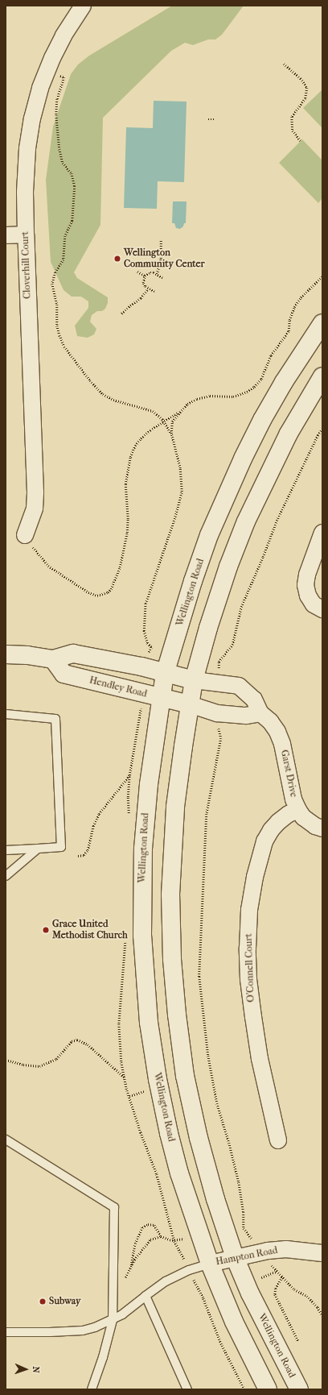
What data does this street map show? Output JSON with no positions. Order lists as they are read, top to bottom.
{
  "streets": {
    "main road": ["Wellington Road", "Hendley Road"],
    "street": [
      "Cloverhill Court",
      "Garst Drive",
      "O'Connell Court",
      "Hampton Road"
    ]
  },
  "crossings": [
    ["Wellington Road", "Hendley Road"],
    ["Wellington Road", "Garst Drive"],
    ["Wellington Road", "Hampton Road"],
    ["Garst Drive", "O'Connell Court"]
  ],
  "places": ["Wellington Community Center", "Grace United Methodist Church", "Subway"],
  "north": "right"
}
